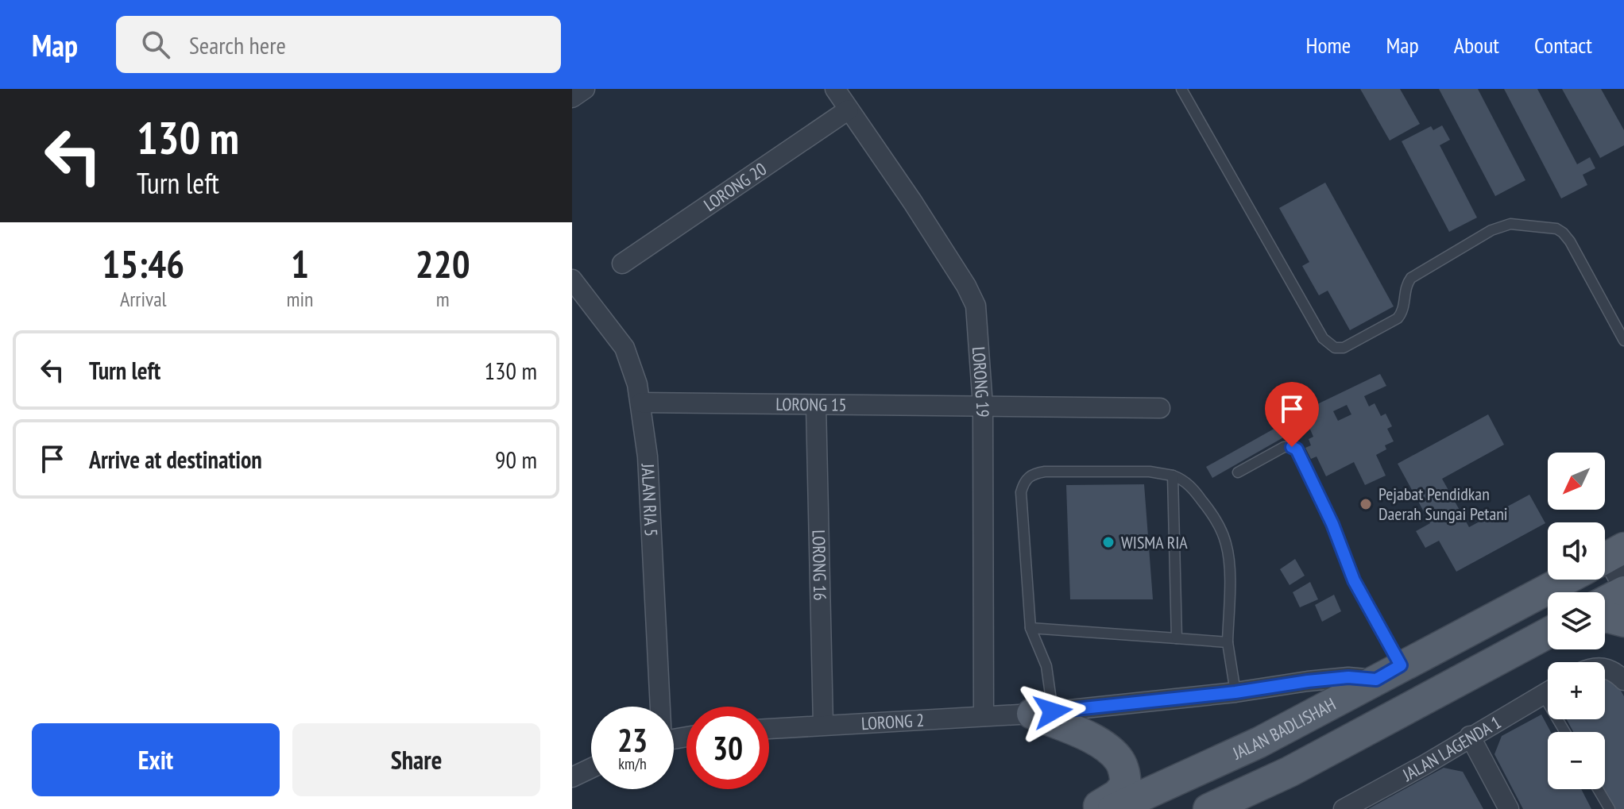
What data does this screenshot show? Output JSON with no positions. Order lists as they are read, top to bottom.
{
  "streets": {
    "main road": ["JALAN BADLISHAH"],
    "street": [
      "LORONG 20",
      "LORONG 19",
      "LORONG 15",
      "JALAN RIA 5",
      "LORONG 16",
      "LORONG 2",
      "JALAN LAGENDA 1"
    ]
  },
  "crossings": [
    ["LORONG 20", "LORONG 19"],
    ["LORONG 19", "LORONG 15"],
    ["LORONG 19", "LORONG 2"],
    ["LORONG 15", "JALAN RIA 5"],
    ["LORONG 15", "LORONG 16"],
    ["LORONG 16", "LORONG 2"],
    ["LORONG 2", "JALAN BADLISHAH"]
  ],
  "places": ["Pejabat Pendidkan Daerah Sungai Petani", "WISMA RIA"],
  "north": "bottom left",
  "page": {
    "header": "Map",
    "search": "Search here",
    "nav": [
      "Home",
      "Map",
      "About",
      "Contact"
    ],
    "turn": ["130 m", "Turn left"],
    "eta": [
      "15:46",
      "Arrival",
      "1",
      "min",
      "220",
      "m"
    ],
    "list": [
      {
        "name": "Turn left",
        "value": "130 m"
      },
      {
        "name": "Arrive at destination",
        "value": "90 m"
      }
    ],
    "map_buttons": ["+", "−"],
    "speed": "23 km/h",
    "limit": "30",
    "buttons": ["Exit", "Share"]
  }
}
